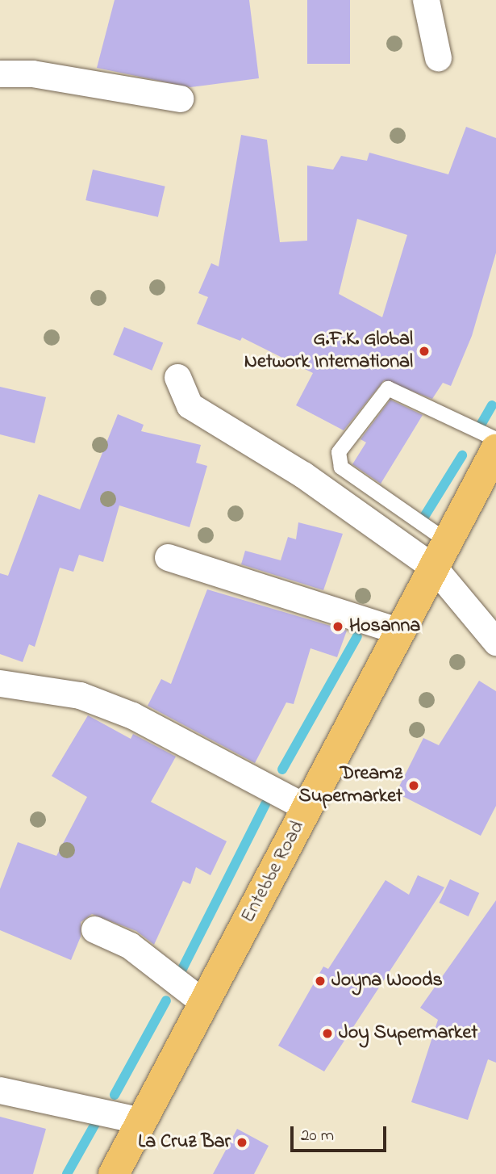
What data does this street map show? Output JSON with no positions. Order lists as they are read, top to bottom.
{
  "streets": {
    "main road": ["Entebbe Road"]
  },
  "places": [
    "G.F.K. Global Network International",
    "Hosanna",
    "Dreamz Supermarket",
    "Joyna Woods",
    "Joy Supermarket",
    "La Cruz Bar"
  ],
  "scale_bar": "20 m"
}
